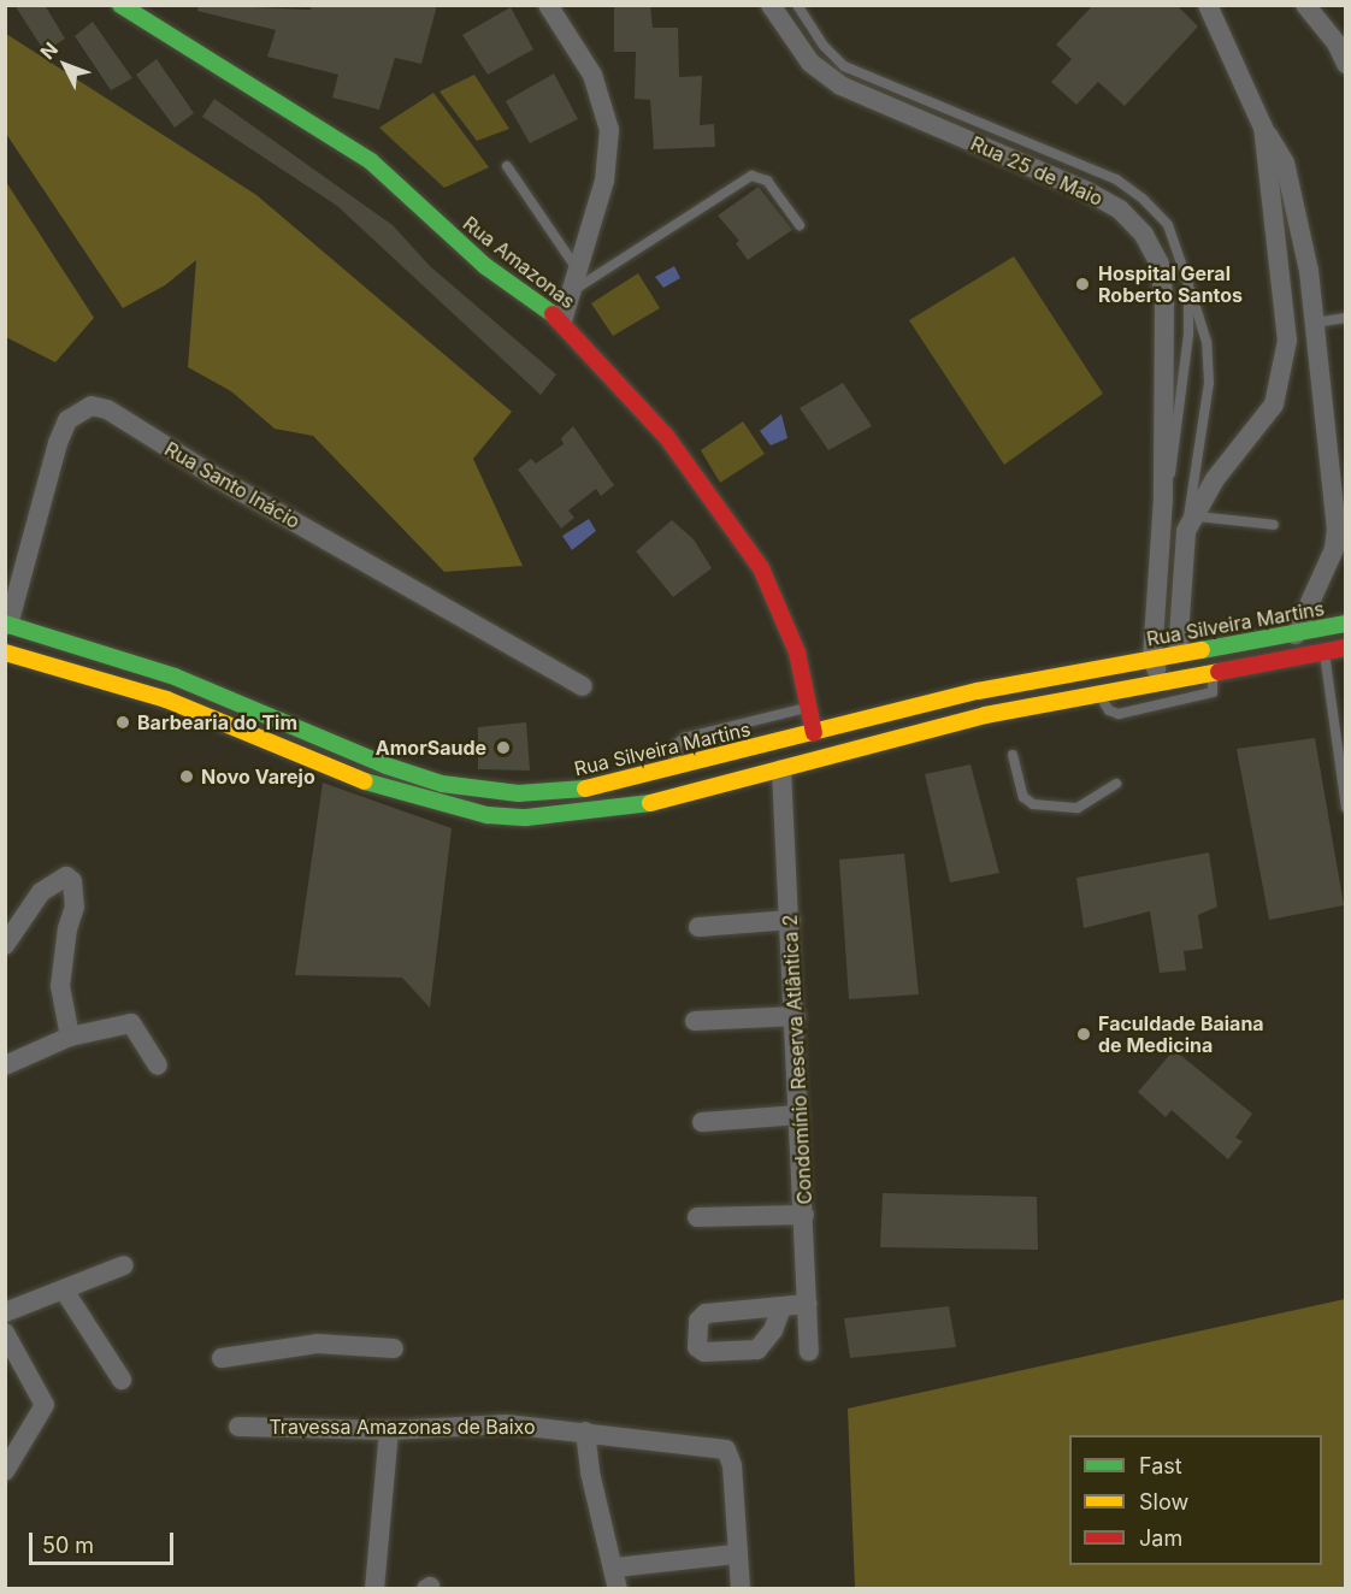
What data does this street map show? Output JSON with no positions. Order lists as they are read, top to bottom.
{
  "streets": {
    "main road": ["Rua Amazonas", "Rua Silveira Martins"],
    "street": [
      "Rua 25 de Maio",
      "Rua Santo Inácio",
      "Condomínio Reserva Atlântica 2",
      "Travessa Amazonas de Baixo"
    ]
  },
  "crossings": [
    ["Rua 25 de Maio", "Rua Silveira Martins"],
    ["Rua Amazonas", "Rua Silveira Martins"],
    ["Rua Santo Inácio", "Rua Silveira Martins"]
  ],
  "places": [
    "Hospital Geral Roberto Santos",
    "Barbearia do Tim",
    "AmorSaude",
    "Novo Varejo",
    "Faculdade Baiana de Medicina"
  ],
  "legend": ["Fast", "Slow", "Jam"],
  "scale_bar": "50 m",
  "north": "top left"
}
